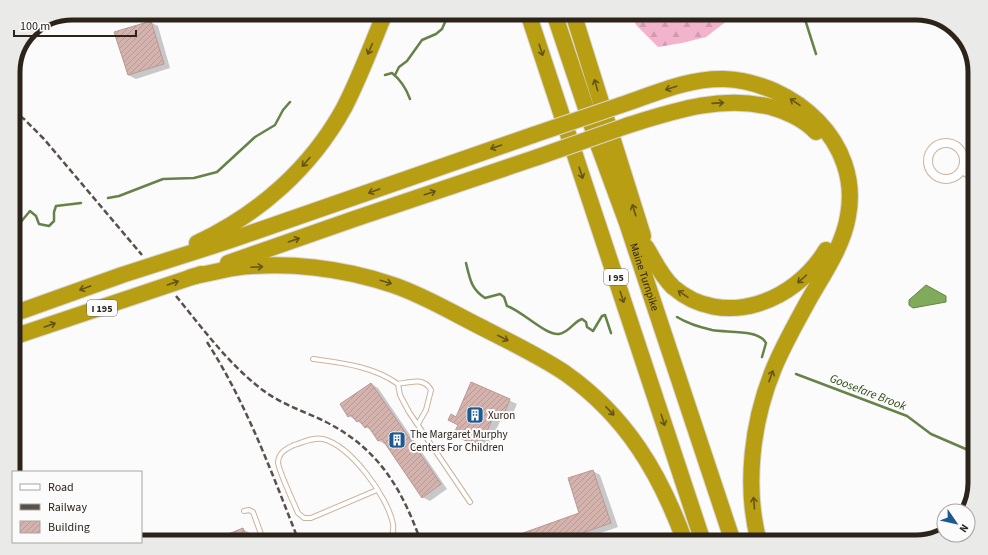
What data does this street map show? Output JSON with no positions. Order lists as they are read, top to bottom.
{
  "streets": {
    "highway": ["I 95", "Maine Turnpike", "I 195"]
  },
  "water": ["Goosefare Brook"],
  "places": {
    "building": ["Xuron", "The Margaret Murphy Centers For Children"]
  },
  "legend": ["Road", "Railway", "Building"],
  "scale_bar": "100 m",
  "north": "bottom right"
}
